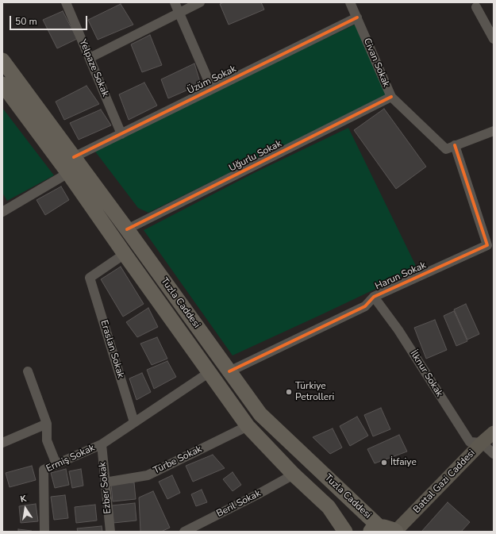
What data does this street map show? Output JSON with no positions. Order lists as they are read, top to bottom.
{
  "streets": {
    "main road": ["Tuzla Caddesi"],
    "street": [
      "Civan Sokak",
      "Yelpaze Sokak",
      "Üzüm Sokak",
      "Uğurlu Sokak",
      "Harun Sokak",
      "Eraslan Sokak",
      "İlknur Sokak",
      "Ermiş Sokak",
      "Türbe Sokak",
      "Battal Gazi Caddesi",
      "Ezber Sokak",
      "Beril Sokak"
    ]
  },
  "crossings": [
    ["Civan Sokak", "Üzüm Sokak"],
    ["Civan Sokak", "Uğurlu Sokak"],
    ["Civan Sokak", "Harun Sokak"],
    ["Yelpaze Sokak", "Üzüm Sokak"],
    ["Üzüm Sokak", "Tuzla Caddesi"],
    ["Uğurlu Sokak", "Tuzla Caddesi"],
    ["Harun Sokak", "Tuzla Caddesi"],
    ["Harun Sokak", "İlknur Sokak"],
    ["Tuzla Caddesi", "Eraslan Sokak"],
    ["Tuzla Caddesi", "Türbe Sokak"],
    ["Tuzla Caddesi", "Beril Sokak"],
    ["İlknur Sokak", "Battal Gazi Caddesi"],
    ["Ermiş Sokak", "Ezber Sokak"],
    ["Türbe Sokak", "Ezber Sokak"]
  ],
  "places": ["Türkiye Petrolleri", "İtfaiye"],
  "scale_bar": "50 m",
  "north": "top"
}
